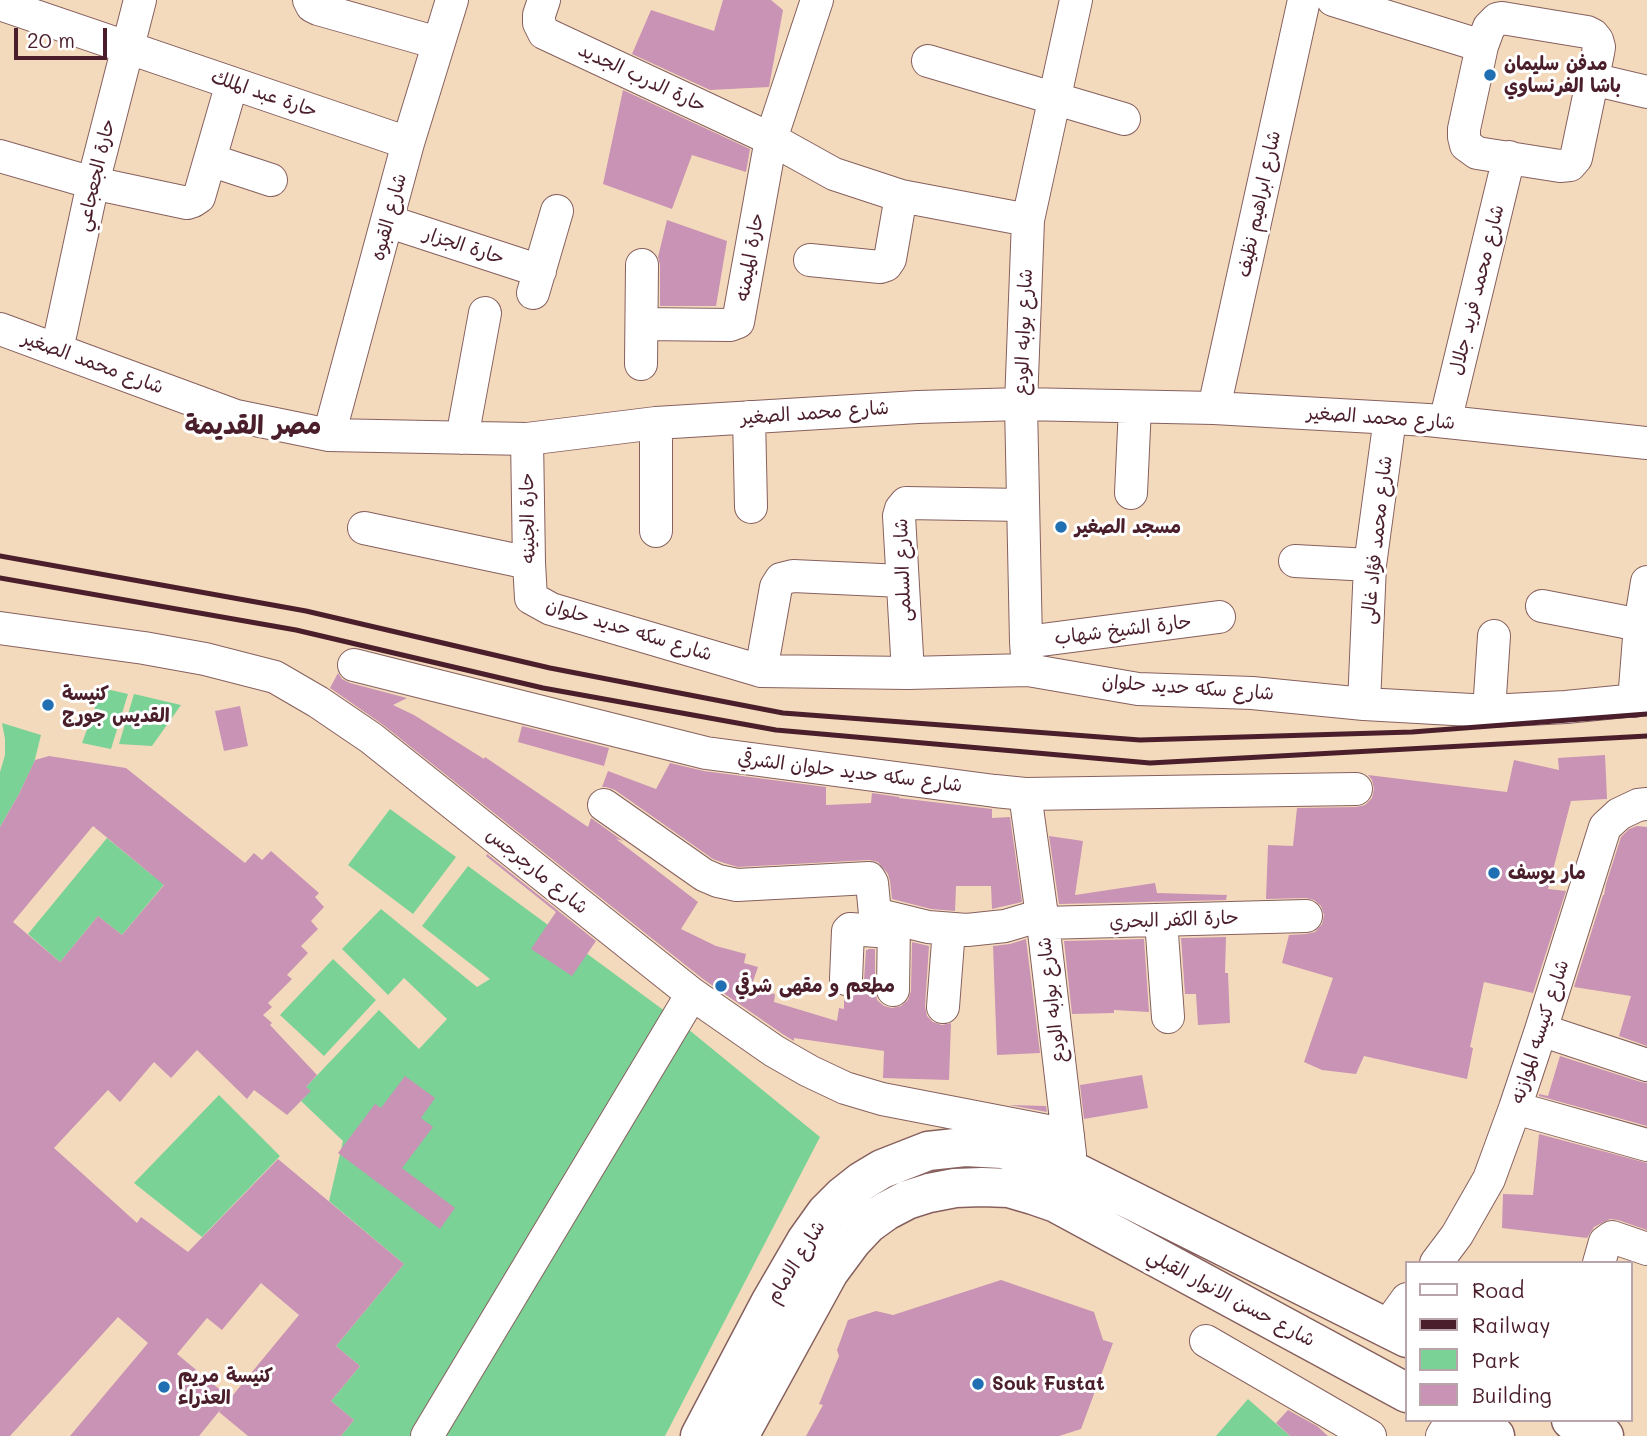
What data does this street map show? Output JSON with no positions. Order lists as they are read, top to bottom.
{
  "streets": {
    "main road": ["شارع الامام", "شارع حسن الانوار القبلي"],
    "street": [
      "حارة الدرب الجديد",
      "حارة عبد الملك",
      "حارة الجعجاعي",
      "شارع ابراهيم نظيف",
      "شارع القبوه",
      "حارة الجزار",
      "حارة الميمنه",
      "شارع محمد فريد جلال",
      "شارع بوابه الودع",
      "شارع محمد الصغير",
      "حارة الجنينه",
      "شارع محمد فؤاد غالى",
      "شارع السلمى",
      "شارع سكه حديد حلوان",
      "حارة الشيخ شهاب",
      "شارع سكه حديد حلوان الشرقي",
      "شارع مارجرجس",
      "حارة الكفر البحري",
      "شارع كنيسه الموازنه"
    ]
  },
  "crossings": [
    ["حارة الدرب الجديد", "حارة الميمنه"],
    ["حارة عبد الملك", "حارة الجعجاعي"],
    ["حارة عبد الملك", "شارع القبوه"],
    ["حارة الجعجاعي", "شارع محمد الصغير"],
    ["شارع ابراهيم نظيف", "شارع محمد الصغير"],
    ["شارع القبوه", "حارة الجزار"],
    ["شارع القبوه", "شارع محمد الصغير"],
    ["شارع محمد فريد جلال", "شارع محمد الصغير"],
    ["شارع بوابه الودع", "شارع محمد الصغير"],
    ["شارع بوابه الودع", "شارع السلمى"],
    ["شارع بوابه الودع", "شارع سكه حديد حلوان"],
    ["شارع بوابه الودع", "حارة الشيخ شهاب"],
    ["شارع بوابه الودع", "شارع سكه حديد حلوان الشرقي"],
    ["شارع بوابه الودع", "شارع مارجرجس"],
    ["شارع بوابه الودع", "حارة الكفر البحري"],
    ["شارع بوابه الودع", "شارع الامام"],
    ["شارع بوابه الودع", "شارع حسن الانوار القبلي"],
    ["شارع محمد الصغير", "حارة الجنينه"],
    ["شارع محمد الصغير", "شارع محمد فؤاد غالى"],
    ["حارة الجنينه", "شارع سكه حديد حلوان"],
    ["شارع محمد فؤاد غالى", "شارع سكه حديد حلوان"],
    ["شارع السلمى", "شارع سكه حديد حلوان"],
    ["شارع سكه حديد حلوان", "حارة الشيخ شهاب"],
    ["شارع مارجرجس", "شارع الامام"],
    ["شارع مارجرجس", "شارع حسن الانوار القبلي"],
    ["شارع الامام", "شارع حسن الانوار القبلي"]
  ],
  "districts": ["مصر القديمة"],
  "places": [
    "مدفن سليمان باشا الفرنساوي",
    "مسجد الصغير",
    "كنيسة القديس جورج",
    "مار يوسف",
    "مطعم و مقهى شرقي",
    "Souk Fustat",
    "كنيسة مريم العذراء"
  ],
  "legend": [
    "Road",
    "Railway",
    "Park",
    "Building"
  ],
  "scale_bar": "20 m"
}
